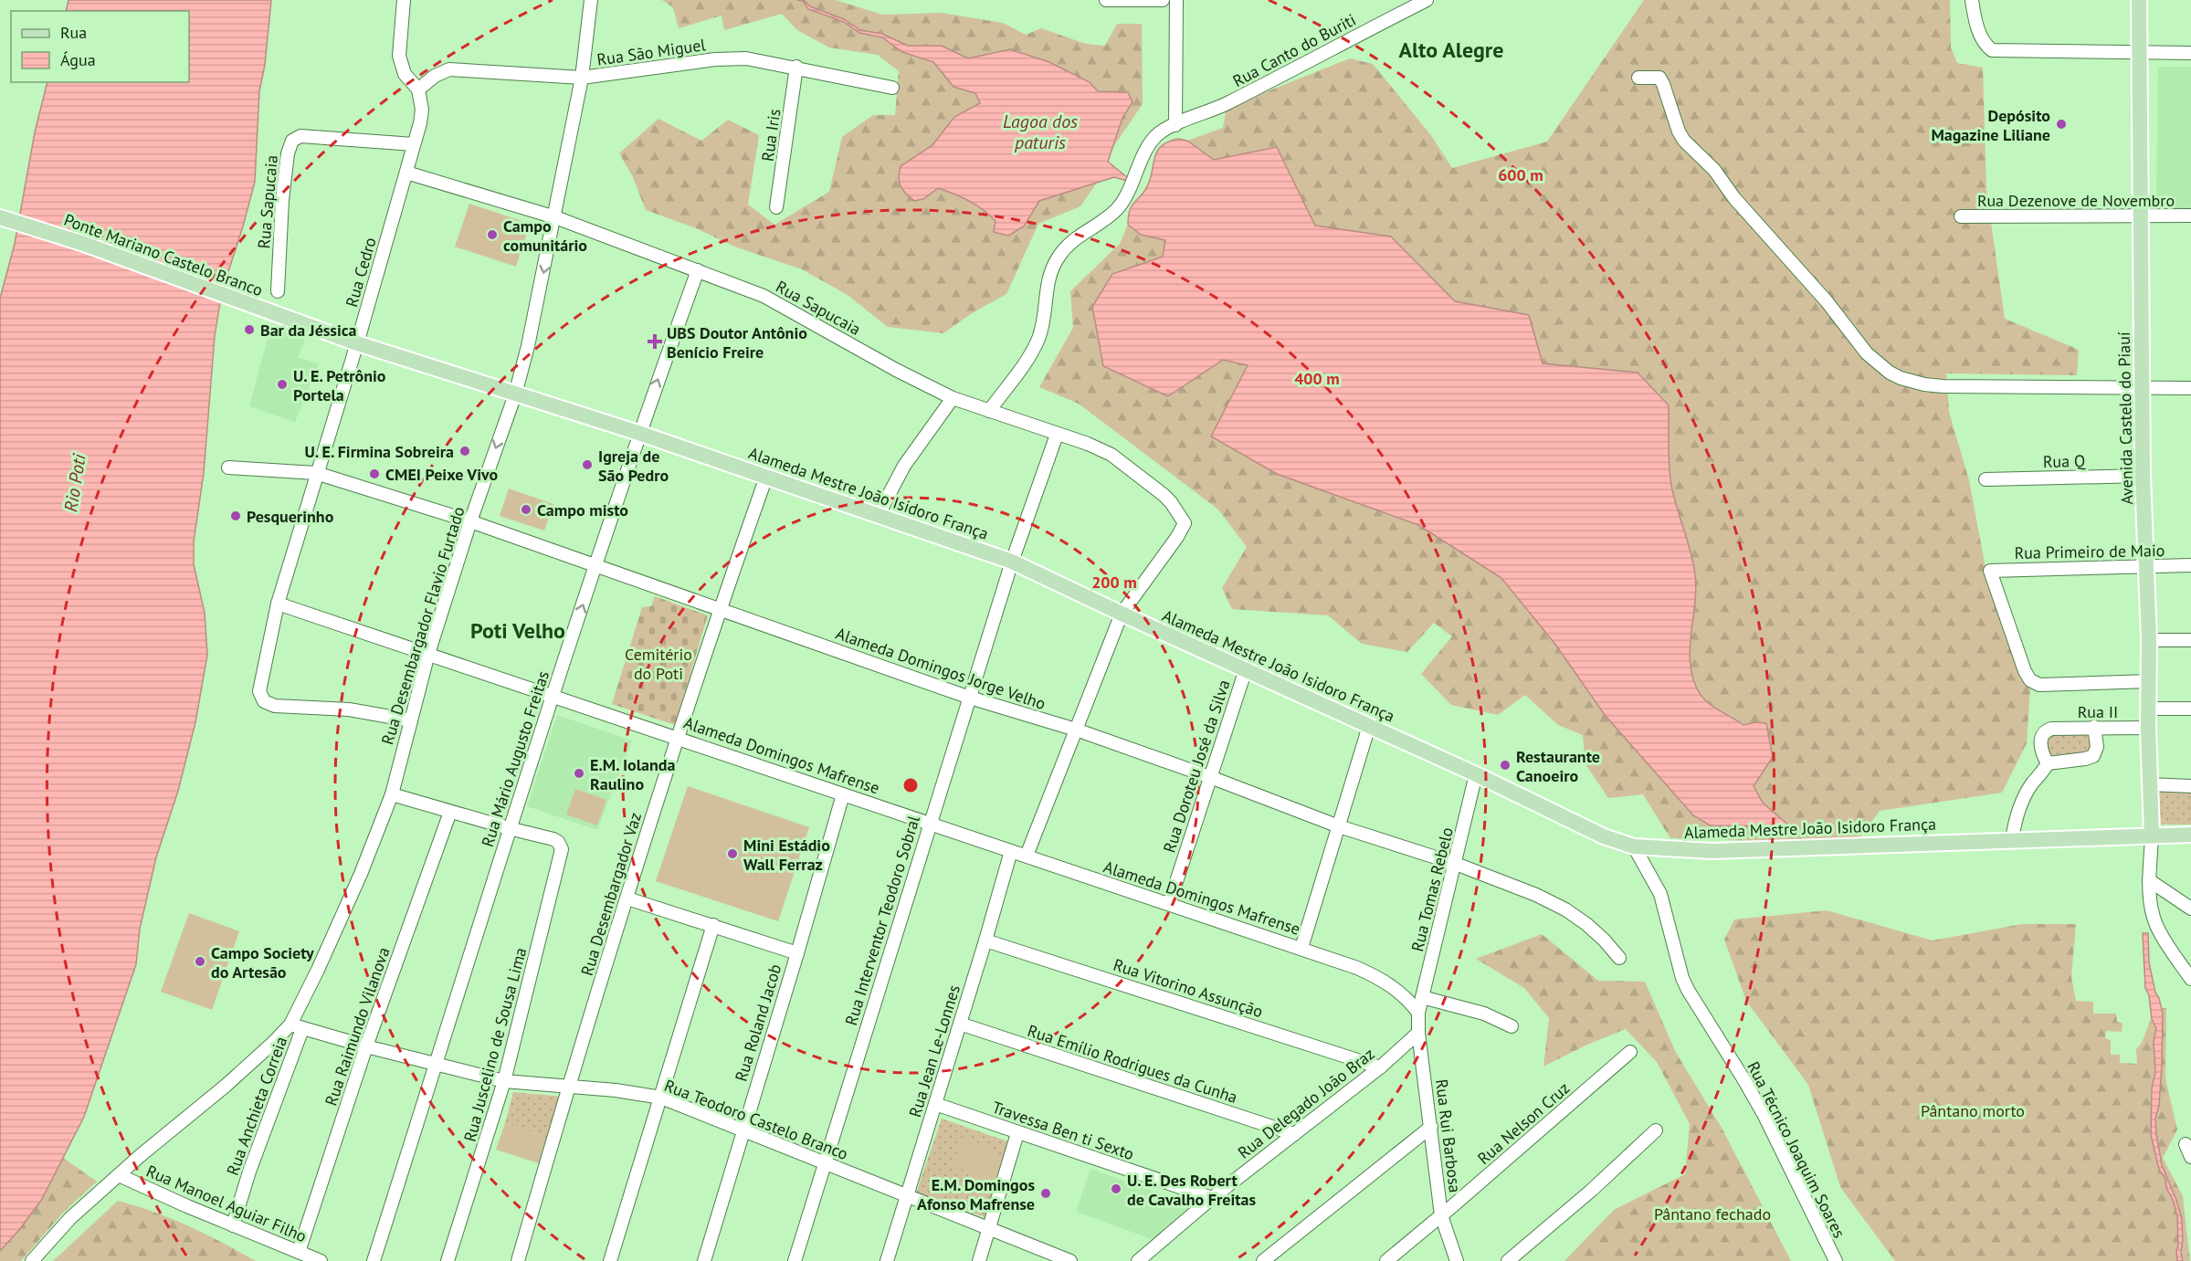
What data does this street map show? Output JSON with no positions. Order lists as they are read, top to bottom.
{
  "streets": {
    "main road": ["Ponte Mariano Castelo Branco", "Avenida Castelo do Piauí", "Alameda Mestre João Isidoro França"],
    "street": [
      "Rua Canto do Buriti",
      "Rua São Miguel",
      "Rua Iris",
      "Rua Dezenove de Novembro",
      "Rua Sapucaia",
      "Rua Cedro",
      "Rua Q",
      "Rua Primeiro de Maio",
      "Rua Desembargador Flavio Furtado",
      "Alameda Domingos Jorge Velho",
      "Rua II",
      "Alameda Domingos Mafrense",
      "Rua Mário Augusto Freitas",
      "Rua Doroteu José da Silva",
      "Rua Tomas Rebelo",
      "Rua Desembargador Vaz",
      "Rua Interventor Teodoro Sobral",
      "Rua Vitorino Assunção",
      "Rua Roland Jacob",
      "Rua Raimundo Vilanova",
      "Rua Juscelino de Sousa Lima",
      "Rua Jean Le-Lonnes",
      "Rua Emílio Rodrigues da Cunha",
      "Rua Delegado João Braz",
      "Rua Anchieta Correia",
      "Rua Teodoro Castelo Branco",
      "Rua Nelson Cruz",
      "Travessa Ben ti Sexto",
      "Rua Rui Barbosa",
      "Rua Técnico Joaquim Soares",
      "Rua Manoel Aguiar Filho"
    ]
  },
  "crossings": [
    ["Rua São Miguel", "Rua Iris"],
    ["Rua São Miguel", "Rua Cedro"],
    ["Rua São Miguel", "Rua Desembargador Flavio Furtado"],
    ["Rua Dezenove de Novembro", "Avenida Castelo do Piauí"],
    ["Rua Sapucaia", "Rua Cedro"],
    ["Rua Sapucaia", "Alameda Mestre João Isidoro França"],
    ["Rua Sapucaia", "Rua Desembargador Flavio Furtado"],
    ["Rua Sapucaia", "Rua Mário Augusto Freitas"],
    ["Rua Sapucaia", "Rua Interventor Teodoro Sobral"],
    ["Ponte Mariano Castelo Branco", "Alameda Mestre João Isidoro França"],
    ["Rua Cedro", "Alameda Mestre João Isidoro França"],
    ["Rua Cedro", "Rua Desembargador Flavio Furtado"],
    ["Rua Cedro", "Alameda Domingos Jorge Velho"],
    ["Rua Cedro", "Alameda Domingos Mafrense"],
    ["Avenida Castelo do Piauí", "Rua Q"],
    ["Avenida Castelo do Piauí", "Alameda Mestre João Isidoro França"],
    ["Avenida Castelo do Piauí", "Rua Primeiro de Maio"],
    ["Avenida Castelo do Piauí", "Rua II"],
    ["Alameda Mestre João Isidoro França", "Rua Desembargador Flavio Furtado"],
    ["Alameda Mestre João Isidoro França", "Rua Mário Augusto Freitas"],
    ["Alameda Mestre João Isidoro França", "Rua Doroteu José da Silva"],
    ["Alameda Mestre João Isidoro França", "Rua Tomas Rebelo"],
    ["Alameda Mestre João Isidoro França", "Rua Desembargador Vaz"],
    ["Alameda Mestre João Isidoro França", "Rua Interventor Teodoro Sobral"],
    ["Alameda Mestre João Isidoro França", "Rua Técnico Joaquim Soares"],
    ["Rua Desembargador Flavio Furtado", "Alameda Domingos Jorge Velho"],
    ["Rua Desembargador Flavio Furtado", "Alameda Domingos Mafrense"],
    ["Rua Desembargador Flavio Furtado", "Rua Anchieta Correia"],
    ["Rua Desembargador Flavio Furtado", "Rua Teodoro Castelo Branco"],
    ["Rua Desembargador Flavio Furtado", "Rua Manoel Aguiar Filho"],
    ["Alameda Domingos Jorge Velho", "Rua Mário Augusto Freitas"],
    ["Alameda Domingos Jorge Velho", "Rua Doroteu José da Silva"],
    ["Alameda Domingos Jorge Velho", "Rua Tomas Rebelo"],
    ["Alameda Domingos Jorge Velho", "Rua Desembargador Vaz"],
    ["Alameda Domingos Jorge Velho", "Rua Interventor Teodoro Sobral"],
    ["Alameda Domingos Mafrense", "Rua Mário Augusto Freitas"],
    ["Alameda Domingos Mafrense", "Rua Doroteu José da Silva"],
    ["Alameda Domingos Mafrense", "Rua Tomas Rebelo"],
    ["Alameda Domingos Mafrense", "Rua Desembargador Vaz"],
    ["Alameda Domingos Mafrense", "Rua Interventor Teodoro Sobral"],
    ["Alameda Domingos Mafrense", "Rua Roland Jacob"],
    ["Alameda Domingos Mafrense", "Rua Jean Le-Lonnes"],
    ["Alameda Domingos Mafrense", "Rua Rui Barbosa"],
    ["Rua Mário Augusto Freitas", "Rua Juscelino de Sousa Lima"],
    ["Rua Mário Augusto Freitas", "Rua Teodoro Castelo Branco"],
    ["Rua Tomas Rebelo", "Rua Rui Barbosa"],
    ["Rua Desembargador Vaz", "Rua Teodoro Castelo Branco"],
    ["Rua Interventor Teodoro Sobral", "Rua Teodoro Castelo Branco"],
    ["Rua Vitorino Assunção", "Rua Jean Le-Lonnes"],
    ["Rua Vitorino Assunção", "Rua Delegado João Braz"],
    ["Rua Roland Jacob", "Rua Teodoro Castelo Branco"],
    ["Rua Raimundo Vilanova", "Rua Teodoro Castelo Branco"],
    ["Rua Raimundo Vilanova", "Rua Manoel Aguiar Filho"],
    ["Rua Juscelino de Sousa Lima", "Rua Teodoro Castelo Branco"],
    ["Rua Jean Le-Lonnes", "Rua Emílio Rodrigues da Cunha"],
    ["Rua Jean Le-Lonnes", "Rua Teodoro Castelo Branco"],
    ["Rua Jean Le-Lonnes", "Travessa Ben ti Sexto"],
    ["Rua Emílio Rodrigues da Cunha", "Rua Delegado João Braz"],
    ["Rua Delegado João Braz", "Travessa Ben ti Sexto"],
    ["Rua Delegado João Braz", "Rua Rui Barbosa"],
    ["Rua Anchieta Correia", "Rua Teodoro Castelo Branco"],
    ["Rua Anchieta Correia", "Rua Manoel Aguiar Filho"],
    ["Rua Nelson Cruz", "Rua Rui Barbosa"]
  ],
  "districts": ["Alto Alegre", "Poti Velho"],
  "water": ["Lagoa dos paturis", "Rio Poti"],
  "parks": ["Cemitério do Poti", "Pântano morto", "Pântano fechado"],
  "places": {
    "other": [
      "Depósito Magazine Liliane",
      "Campo comunitário",
      "Bar da Jéssica",
      "U. E. Petrônio Portela",
      "U. E. Firmina Sobreira",
      "Igreja de São Pedro",
      "CMEI Peixe Vivo",
      "Campo misto",
      "Pesquerinho",
      "Restaurante Canoeiro",
      "E.M. Iolanda Raulino",
      "Mini Estádio Wall Ferraz",
      "Campo Society do Artesão",
      "U. E. Des Robert de Cavalho Freitas",
      "E.M. Domingos Afonso Mafrense"
    ],
    "health": ["UBS Doutor Antônio Benício Freire"]
  },
  "legend": ["Rua", "Água"],
  "rings": ["600 m", "400 m", "200 m"]
}
